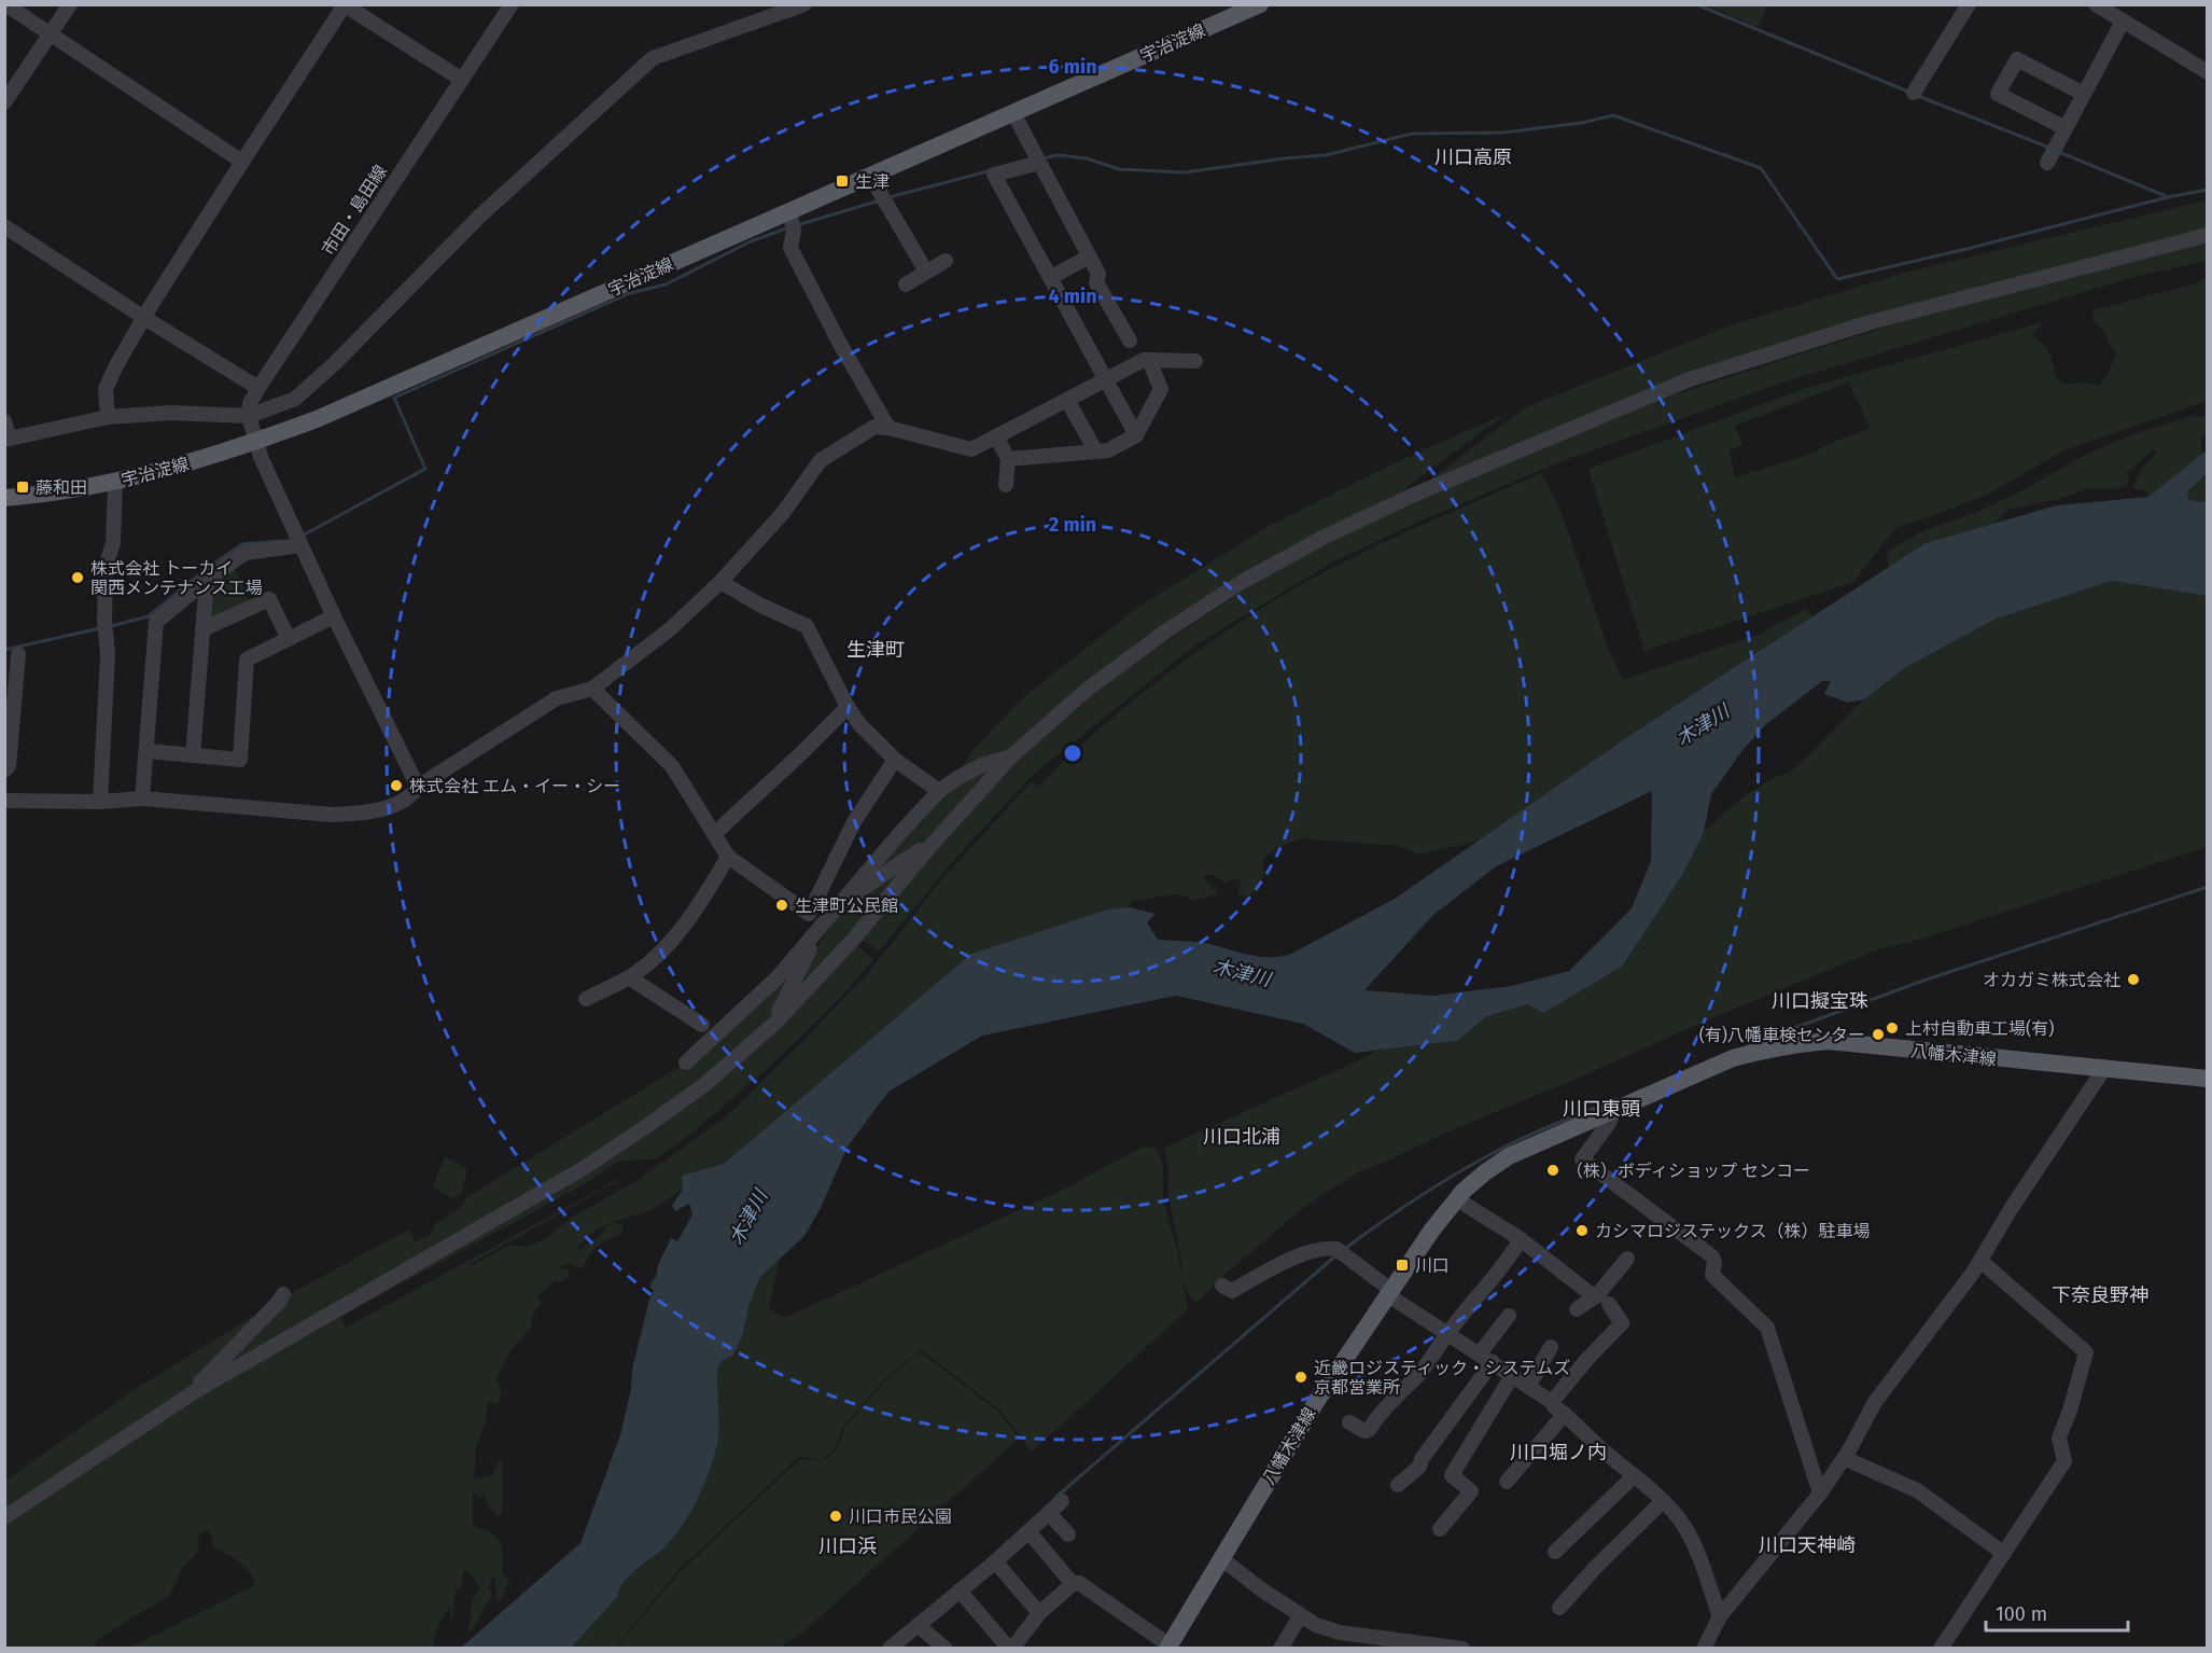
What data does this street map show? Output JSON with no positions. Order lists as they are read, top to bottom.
{
  "streets": {
    "main road": ["宇治淀線", "八幡木津線"],
    "street": ["市田・島田線"]
  },
  "districts": [
    "川口高原",
    "生津町",
    "川口擬宝珠",
    "川口東頭",
    "川口北浦",
    "下奈良野神",
    "川口堀ノ内",
    "川口天神崎",
    "川口浜"
  ],
  "water": ["木津川"],
  "places": {
    "transit": ["生津", "藤和田", "川口"],
    "other": [
      "株式会社 トーカイ 関西メンテナンス工場",
      "株式会社 エム・イー・シー",
      "生津町公民館",
      "オカガミ株式会社",
      "上村自動車工場(有)",
      "(有)八幡車検センター",
      "（株）ボディショップ センコー",
      "カシマロジステックス（株）駐車場",
      "近畿ロジスティック・システムズ 京都営業所",
      "川口市民公園"
    ]
  },
  "scale_bar": "100 m",
  "rings": ["6 min", "4 min", "2 min"]
}
